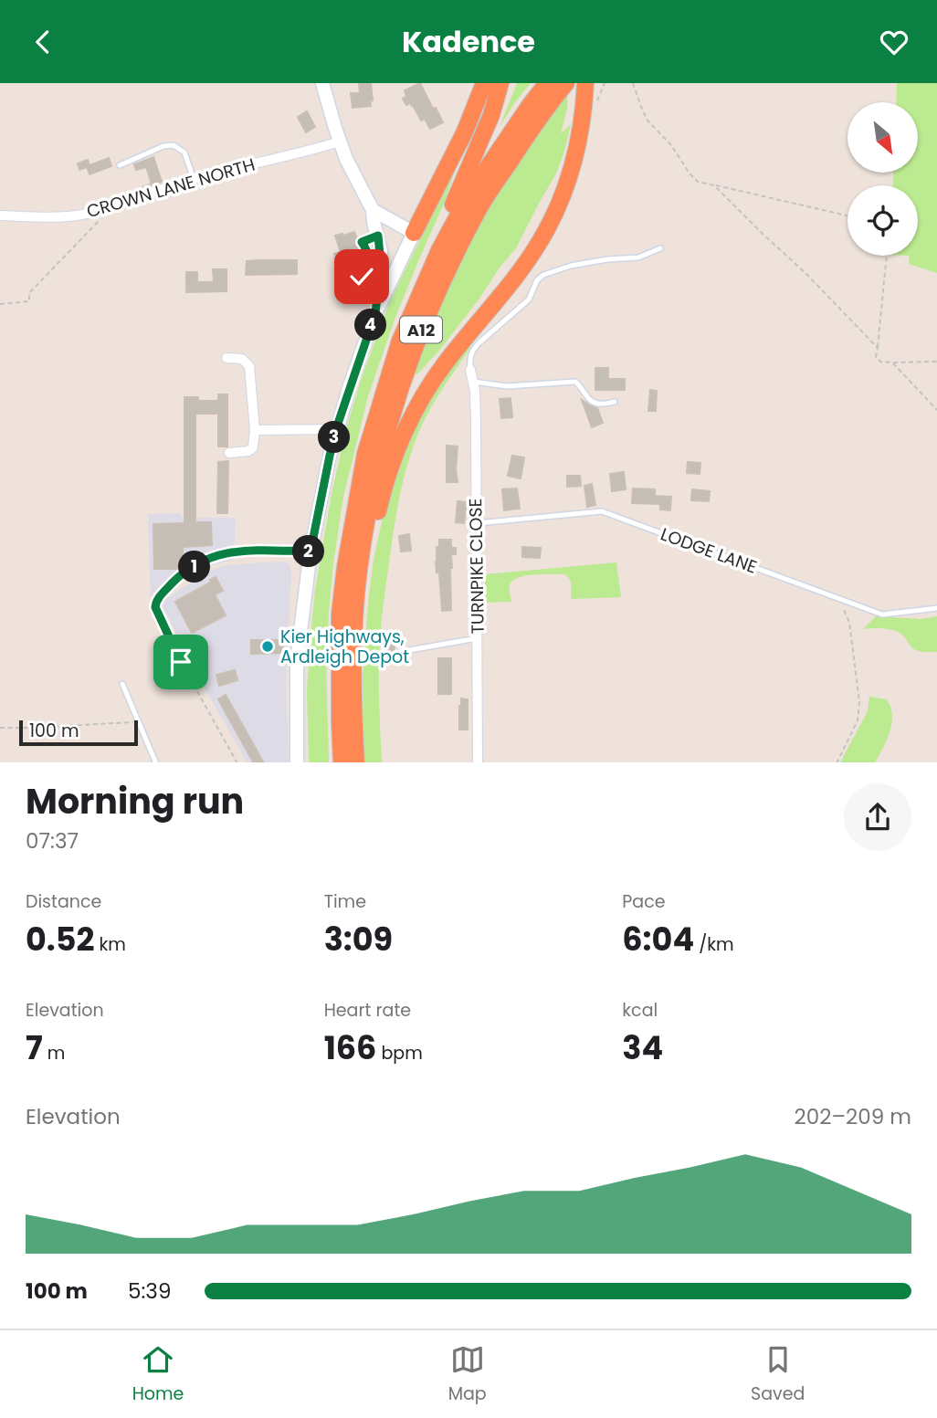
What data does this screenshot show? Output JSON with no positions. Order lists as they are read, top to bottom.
{
  "streets": {
    "highway": ["A12"],
    "street": ["CROWN LANE NORTH", "TURNPIKE CLOSE"],
    "lane": ["LODGE LANE"]
  },
  "crossings": [
    ["LODGE LANE", "TURNPIKE CLOSE"]
  ],
  "places": ["Kier Highways, Ardleigh Depot"],
  "scale_bar": "100 m",
  "north": "bottom right",
  "page": {
    "header": "Kadence",
    "pins": [
      "4",
      "3",
      "2",
      "1"
    ],
    "scale": "100 m",
    "heading": ["Morning run", "07:37"],
    "stats": [
      ["Distance", "0.52 km"],
      ["Time", "3:09"],
      ["Pace", "6:04 /km"],
      ["Elevation", "7 m"],
      ["Heart rate", "166 bpm"],
      ["kcal", "34"]
    ],
    "chart": ["Elevation", "202–209 m"],
    "list": [
      {
        "name": "100 m",
        "note": "5:39"
      }
    ],
    "tabs": ["Home", "Map", "Saved"]
  }
}
